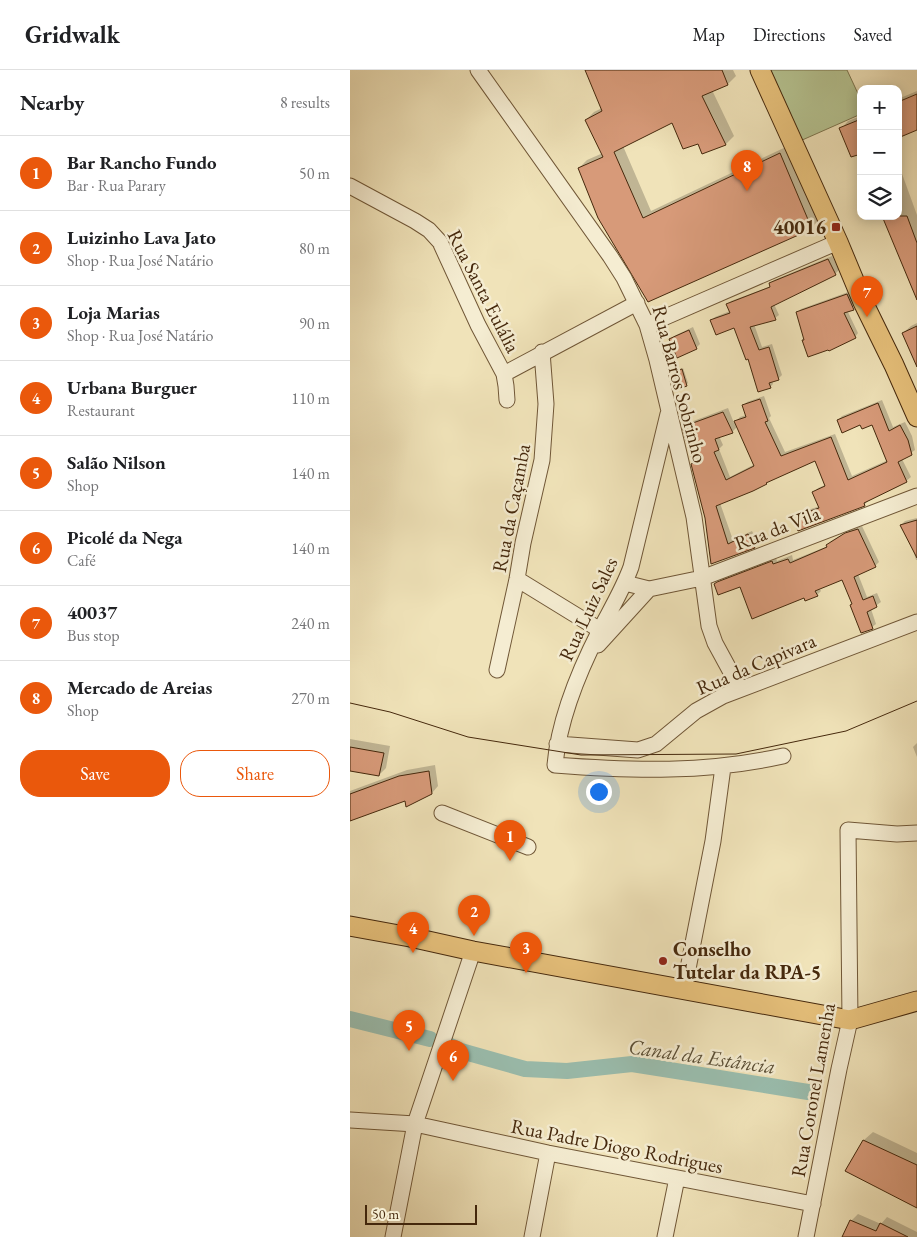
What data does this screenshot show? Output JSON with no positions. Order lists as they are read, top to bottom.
{
  "streets": {
    "street": [
      "Rua Santa Eulália",
      "Rua Barros Sobrinho",
      "Rua da Caçamba",
      "Rua da Vila",
      "Rua Luiz Sales",
      "Rua da Capivara",
      "Rua Coronel Lamenha",
      "Rua Padre Diogo Rodrigues"
    ]
  },
  "crossings": [
    ["Rua Barros Sobrinho", "Rua da Vila"],
    ["Rua Barros Sobrinho", "Rua Luiz Sales"],
    ["Rua Barros Sobrinho", "Rua da Capivara"],
    ["Rua da Vila", "Rua Luiz Sales"],
    ["Rua Luiz Sales", "Rua da Capivara"],
    ["Rua Coronel Lamenha", "Rua Padre Diogo Rodrigues"]
  ],
  "water": ["Canal da Estância"],
  "places": {
    "transit": ["40016"],
    "other": ["Conselho Tutelar da RPA-5"]
  },
  "scale_bar": "50 m",
  "page": {
    "header": "Gridwalk",
    "nav": ["Map", "Directions", "Saved"],
    "heading": ["Nearby", "8 results"],
    "map_buttons": ["+", "−"],
    "list": [
      {
        "mark": "1",
        "name": "Bar Rancho Fundo",
        "note": "Bar · Rua Parary",
        "value": "50 m"
      },
      {
        "mark": "2",
        "name": "Luizinho Lava Jato",
        "note": "Shop · Rua José Natário",
        "value": "80 m"
      },
      {
        "mark": "3",
        "name": "Loja Marias",
        "note": "Shop · Rua José Natário",
        "value": "90 m"
      },
      {
        "mark": "4",
        "name": "Urbana Burguer",
        "note": "Restaurant",
        "value": "110 m"
      },
      {
        "mark": "5",
        "name": "Salão Nilson",
        "note": "Shop",
        "value": "140 m"
      },
      {
        "mark": "6",
        "name": "Picolé da Nega",
        "note": "Café",
        "value": "140 m"
      },
      {
        "mark": "7",
        "name": "40037",
        "note": "Bus stop",
        "value": "240 m"
      },
      {
        "mark": "8",
        "name": "Mercado de Areias",
        "note": "Shop",
        "value": "270 m"
      }
    ],
    "pins": [
      "8",
      "7",
      "1",
      "2",
      "4",
      "3",
      "5",
      "6"
    ],
    "buttons": ["Save", "Share"],
    "scale": "50 m"
  }
}
